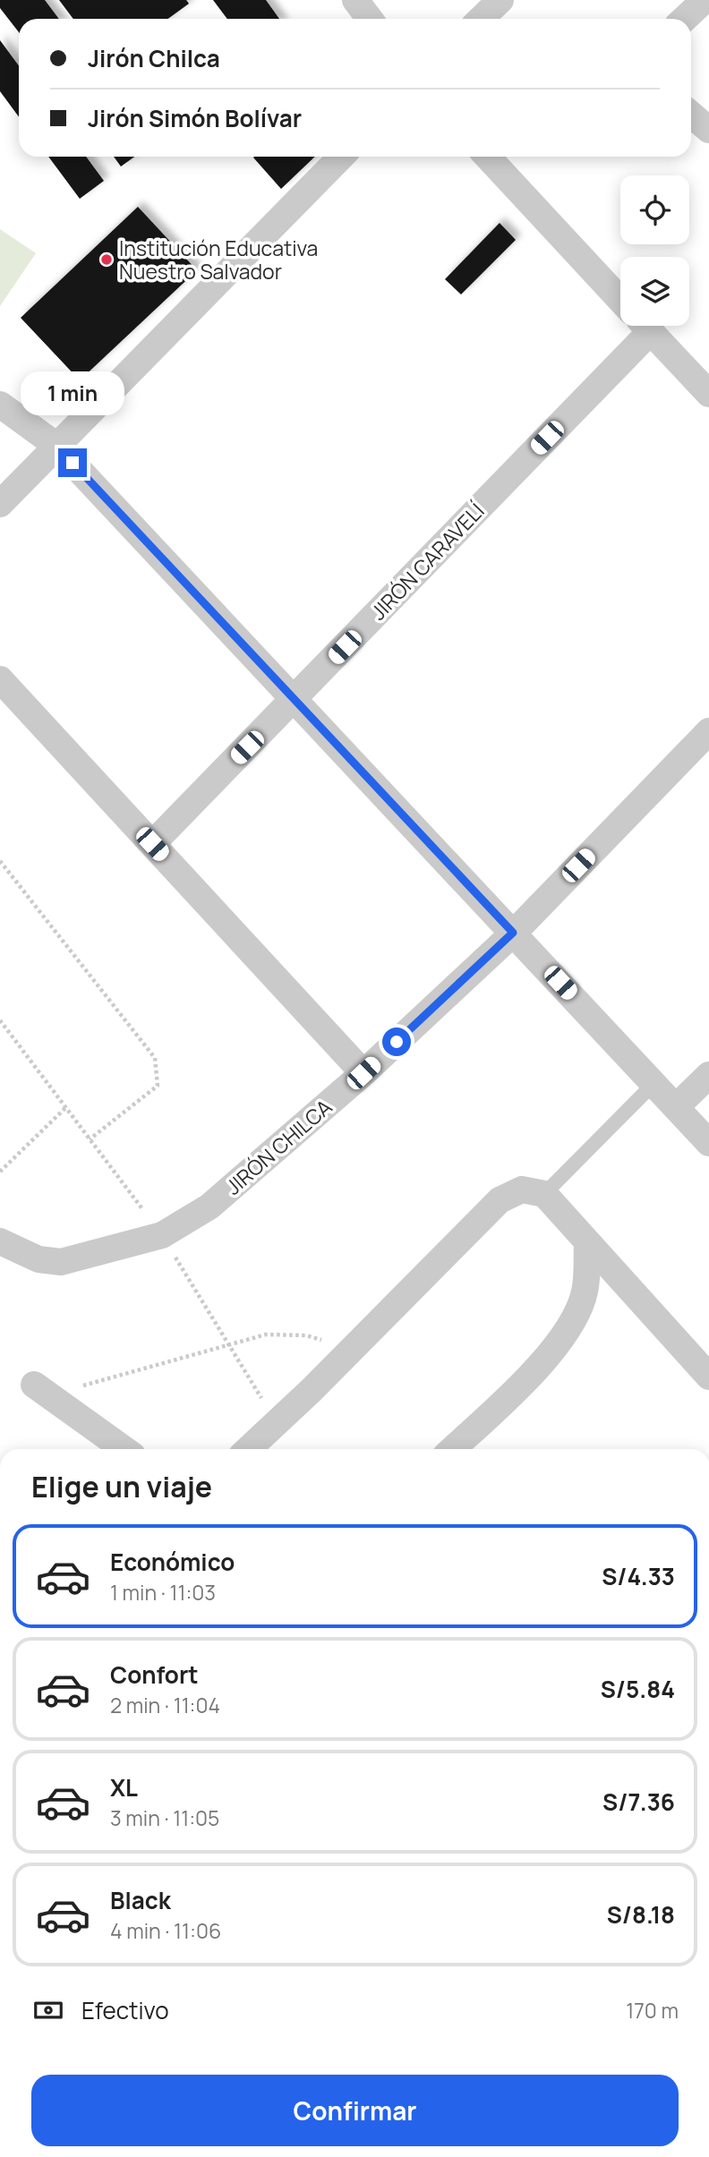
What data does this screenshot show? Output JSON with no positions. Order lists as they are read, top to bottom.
{
  "streets": {
    "street": ["JIRÓN CARAVELÍ", "JIRÓN CHILCA"]
  },
  "places": ["Institución Educativa Nuestro Salvador"],
  "page": {
    "banner": ["Jirón Chilca", "Jirón Simón Bolívar"],
    "bubble": "1 min",
    "heading": "Elige un viaje",
    "list": [
      {
        "name": "Económico",
        "note": "1 min · 11:03",
        "value": "S/4.33"
      },
      {
        "name": "Confort",
        "note": "2 min · 11:04",
        "value": "S/5.84"
      },
      {
        "name": "XL",
        "note": "3 min · 11:05",
        "value": "S/7.36"
      },
      {
        "name": "Black",
        "note": "4 min · 11:06",
        "value": "S/8.18"
      }
    ],
    "pay": ["Efectivo", "170 m"],
    "buttons": "Confirmar"
  }
}
